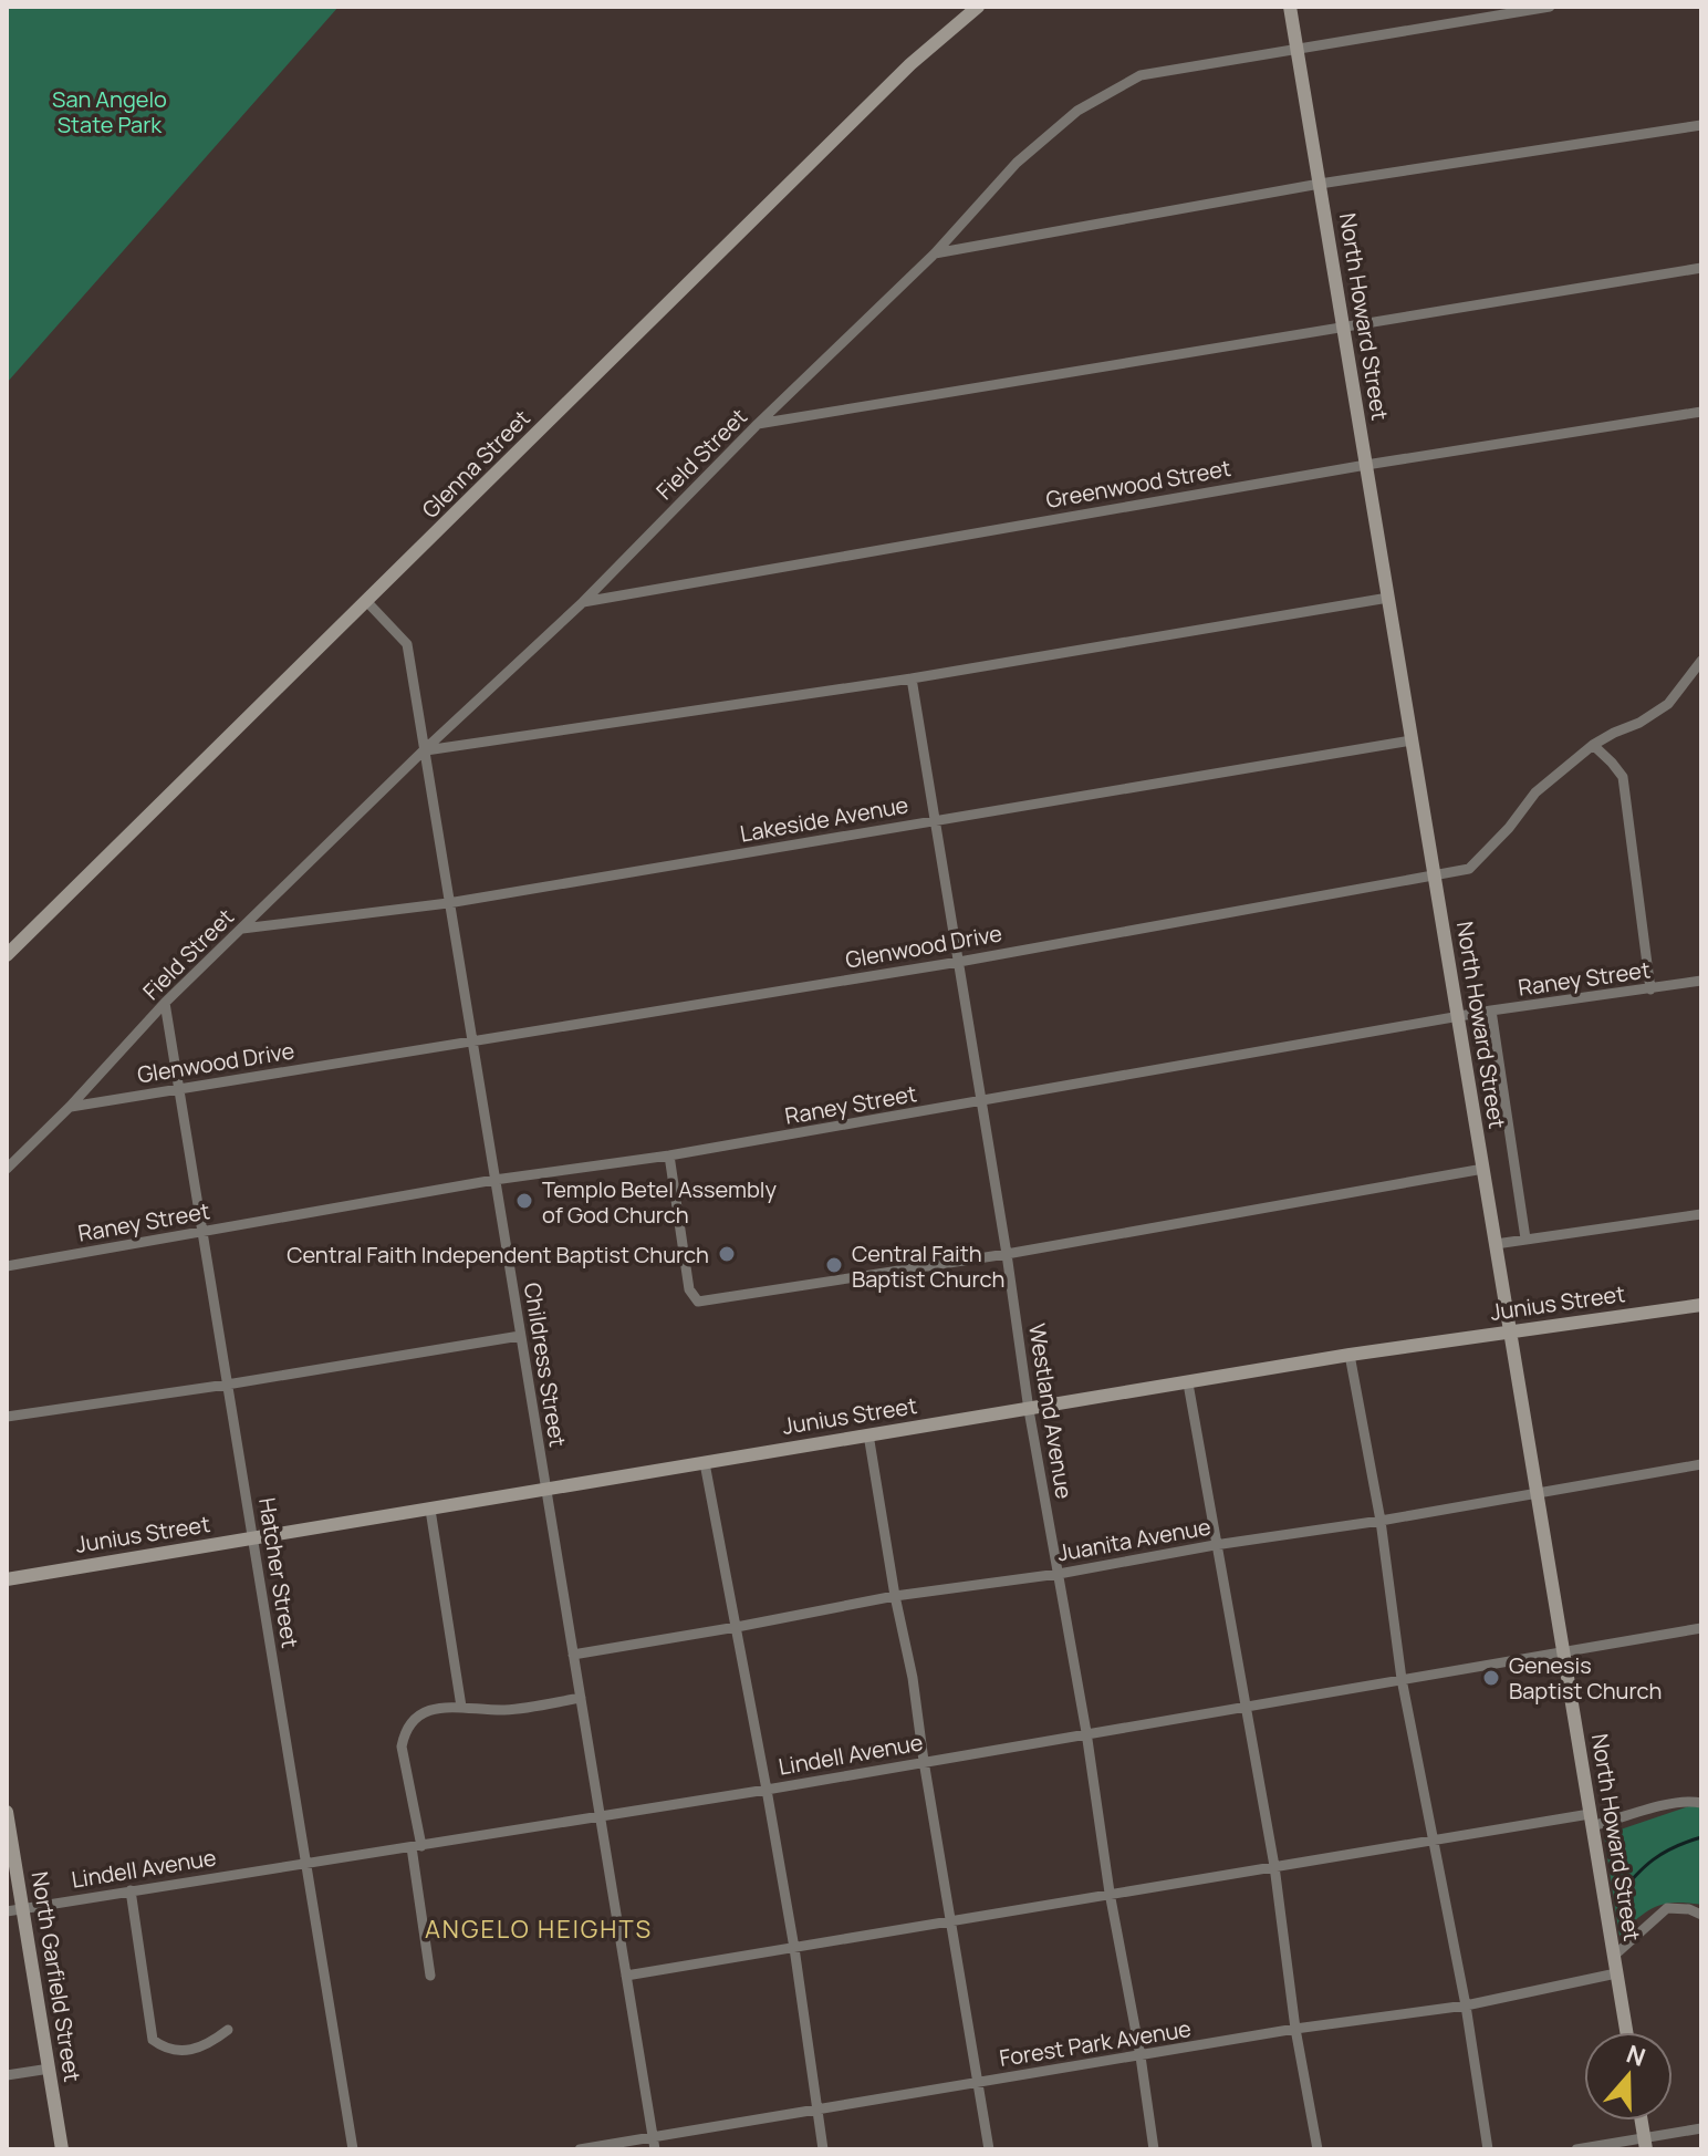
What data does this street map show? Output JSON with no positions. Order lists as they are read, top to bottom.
{
  "streets": {
    "street": [
      "North Howard Street",
      "Field Street",
      "Glenna Street",
      "Greenwood Street",
      "Lakeside Avenue",
      "Glenwood Drive",
      "Raney Street",
      "Junius Street",
      "Childress Street",
      "Westland Avenue",
      "Juanita Avenue",
      "Hatcher Street",
      "Lindell Avenue",
      "North Garfield Street",
      "Forest Park Avenue"
    ]
  },
  "crossings": [
    ["North Howard Street", "Field Street"],
    ["North Howard Street", "Greenwood Street"],
    ["North Howard Street", "Lakeside Avenue"],
    ["North Howard Street", "Glenwood Drive"],
    ["North Howard Street", "Raney Street"],
    ["North Howard Street", "Junius Street"],
    ["North Howard Street", "Juanita Avenue"],
    ["North Howard Street", "Lindell Avenue"],
    ["North Howard Street", "Forest Park Avenue"],
    ["Field Street", "Greenwood Street"],
    ["Field Street", "Lakeside Avenue"],
    ["Field Street", "Glenwood Drive"],
    ["Field Street", "Childress Street"],
    ["Field Street", "Hatcher Street"],
    ["Glenna Street", "Childress Street"],
    ["Lakeside Avenue", "Childress Street"],
    ["Lakeside Avenue", "Westland Avenue"],
    ["Glenwood Drive", "Childress Street"],
    ["Glenwood Drive", "Westland Avenue"],
    ["Glenwood Drive", "Hatcher Street"],
    ["Raney Street", "Childress Street"],
    ["Raney Street", "Westland Avenue"],
    ["Raney Street", "Hatcher Street"],
    ["Junius Street", "Childress Street"],
    ["Junius Street", "Westland Avenue"],
    ["Junius Street", "Hatcher Street"],
    ["Childress Street", "Juanita Avenue"],
    ["Childress Street", "Lindell Avenue"],
    ["Childress Street", "Forest Park Avenue"],
    ["Westland Avenue", "Juanita Avenue"],
    ["Westland Avenue", "Lindell Avenue"],
    ["Westland Avenue", "Forest Park Avenue"],
    ["Hatcher Street", "Lindell Avenue"],
    ["Lindell Avenue", "North Garfield Street"]
  ],
  "districts": ["ANGELO HEIGHTS"],
  "parks": ["San Angelo State Park"],
  "places": [
    "Templo Betel Assembly of God Church",
    "Central Faith Independent Baptist Church",
    "Central Faith Baptist Church",
    "Genesis Baptist Church"
  ],
  "north": "top"
}
